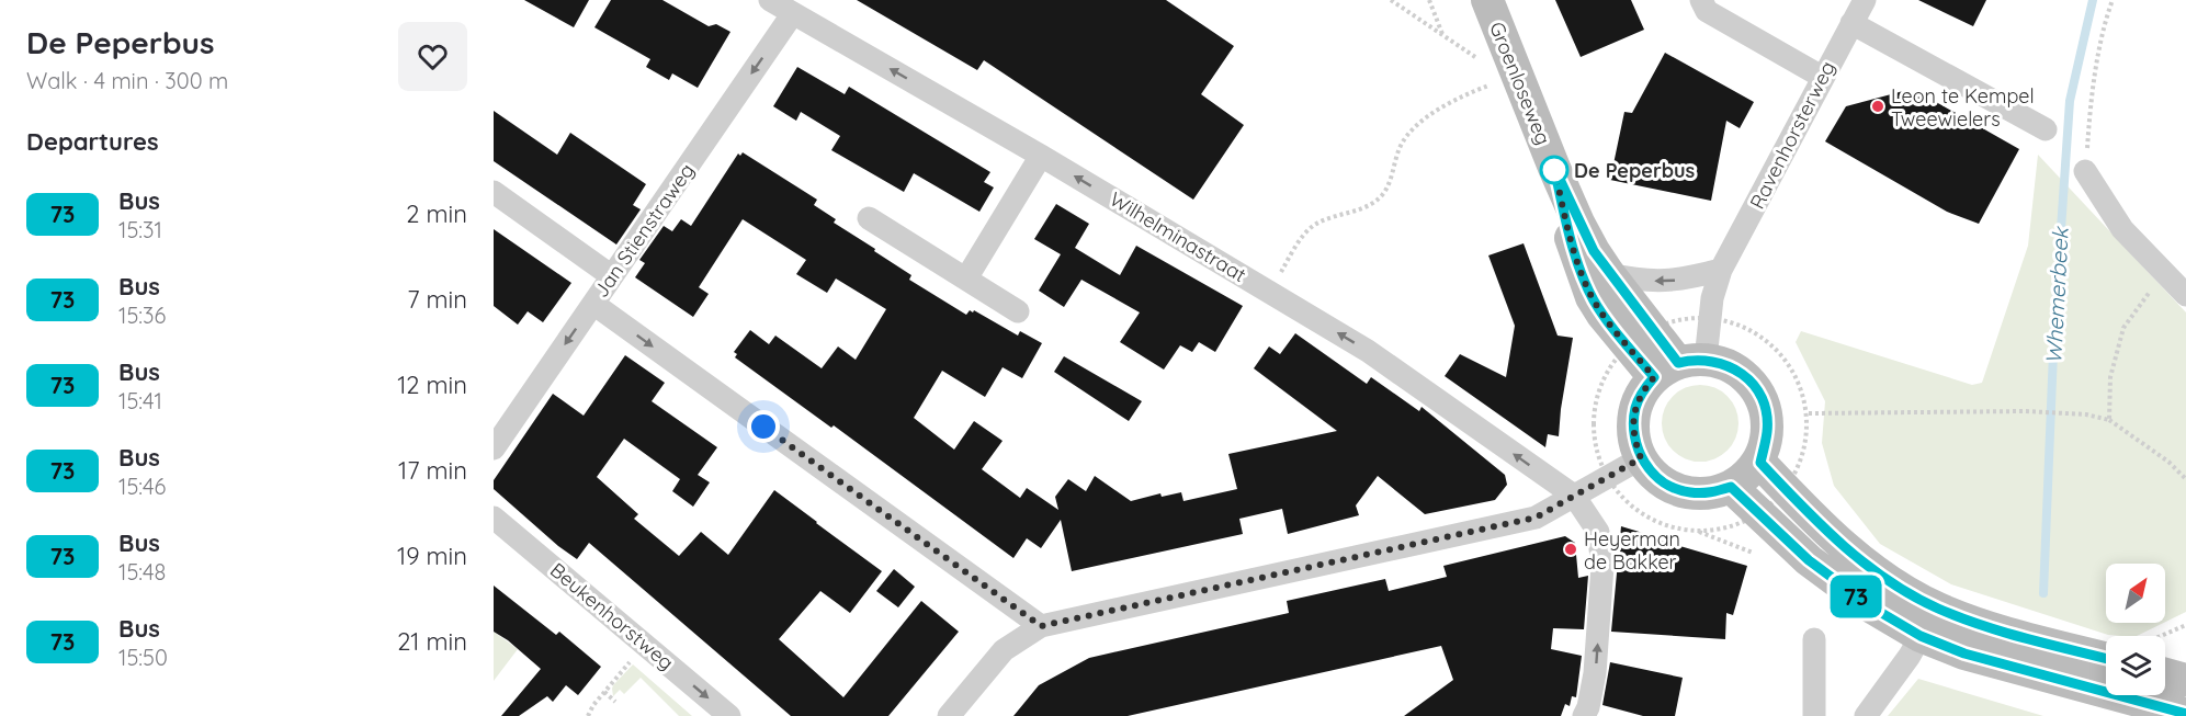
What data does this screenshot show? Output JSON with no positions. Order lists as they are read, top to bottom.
{
  "streets": {
    "main road": ["Groenloseweg"],
    "street": [
      "Ravenhorsterweg",
      "Jan Stienstraweg",
      "Wilhelminastraat",
      "Beukenhorstweg"
    ]
  },
  "crossings": [
    ["Groenloseweg", "Ravenhorsterweg"],
    ["Jan Stienstraweg", "Wilhelminastraat"]
  ],
  "one_way": ["Jan Stienstraweg", "Wilhelminastraat", "Beukenhorstweg"],
  "water": ["Whemerbeek"],
  "places": ["Leon te Kempel Tweewielers", "De Peperbus", "Heyerman de Bakker"],
  "lines": ["bus line 73"],
  "north": "top right",
  "page": {
    "heading": [
      ["De Peperbus", "Walk · 4 min · 300 m"],
      "Departures"
    ],
    "on_map": "73",
    "list": [
      {
        "mark": "73",
        "name": "Bus",
        "note": "15:31",
        "value": "2 min"
      },
      {
        "mark": "73",
        "name": "Bus",
        "note": "15:36",
        "value": "7 min"
      },
      {
        "mark": "73",
        "name": "Bus",
        "note": "15:41",
        "value": "12 min"
      },
      {
        "mark": "73",
        "name": "Bus",
        "note": "15:46",
        "value": "17 min"
      },
      {
        "mark": "73",
        "name": "Bus",
        "note": "15:48",
        "value": "19 min"
      },
      {
        "mark": "73",
        "name": "Bus",
        "note": "15:50",
        "value": "21 min"
      }
    ]
  }
}
